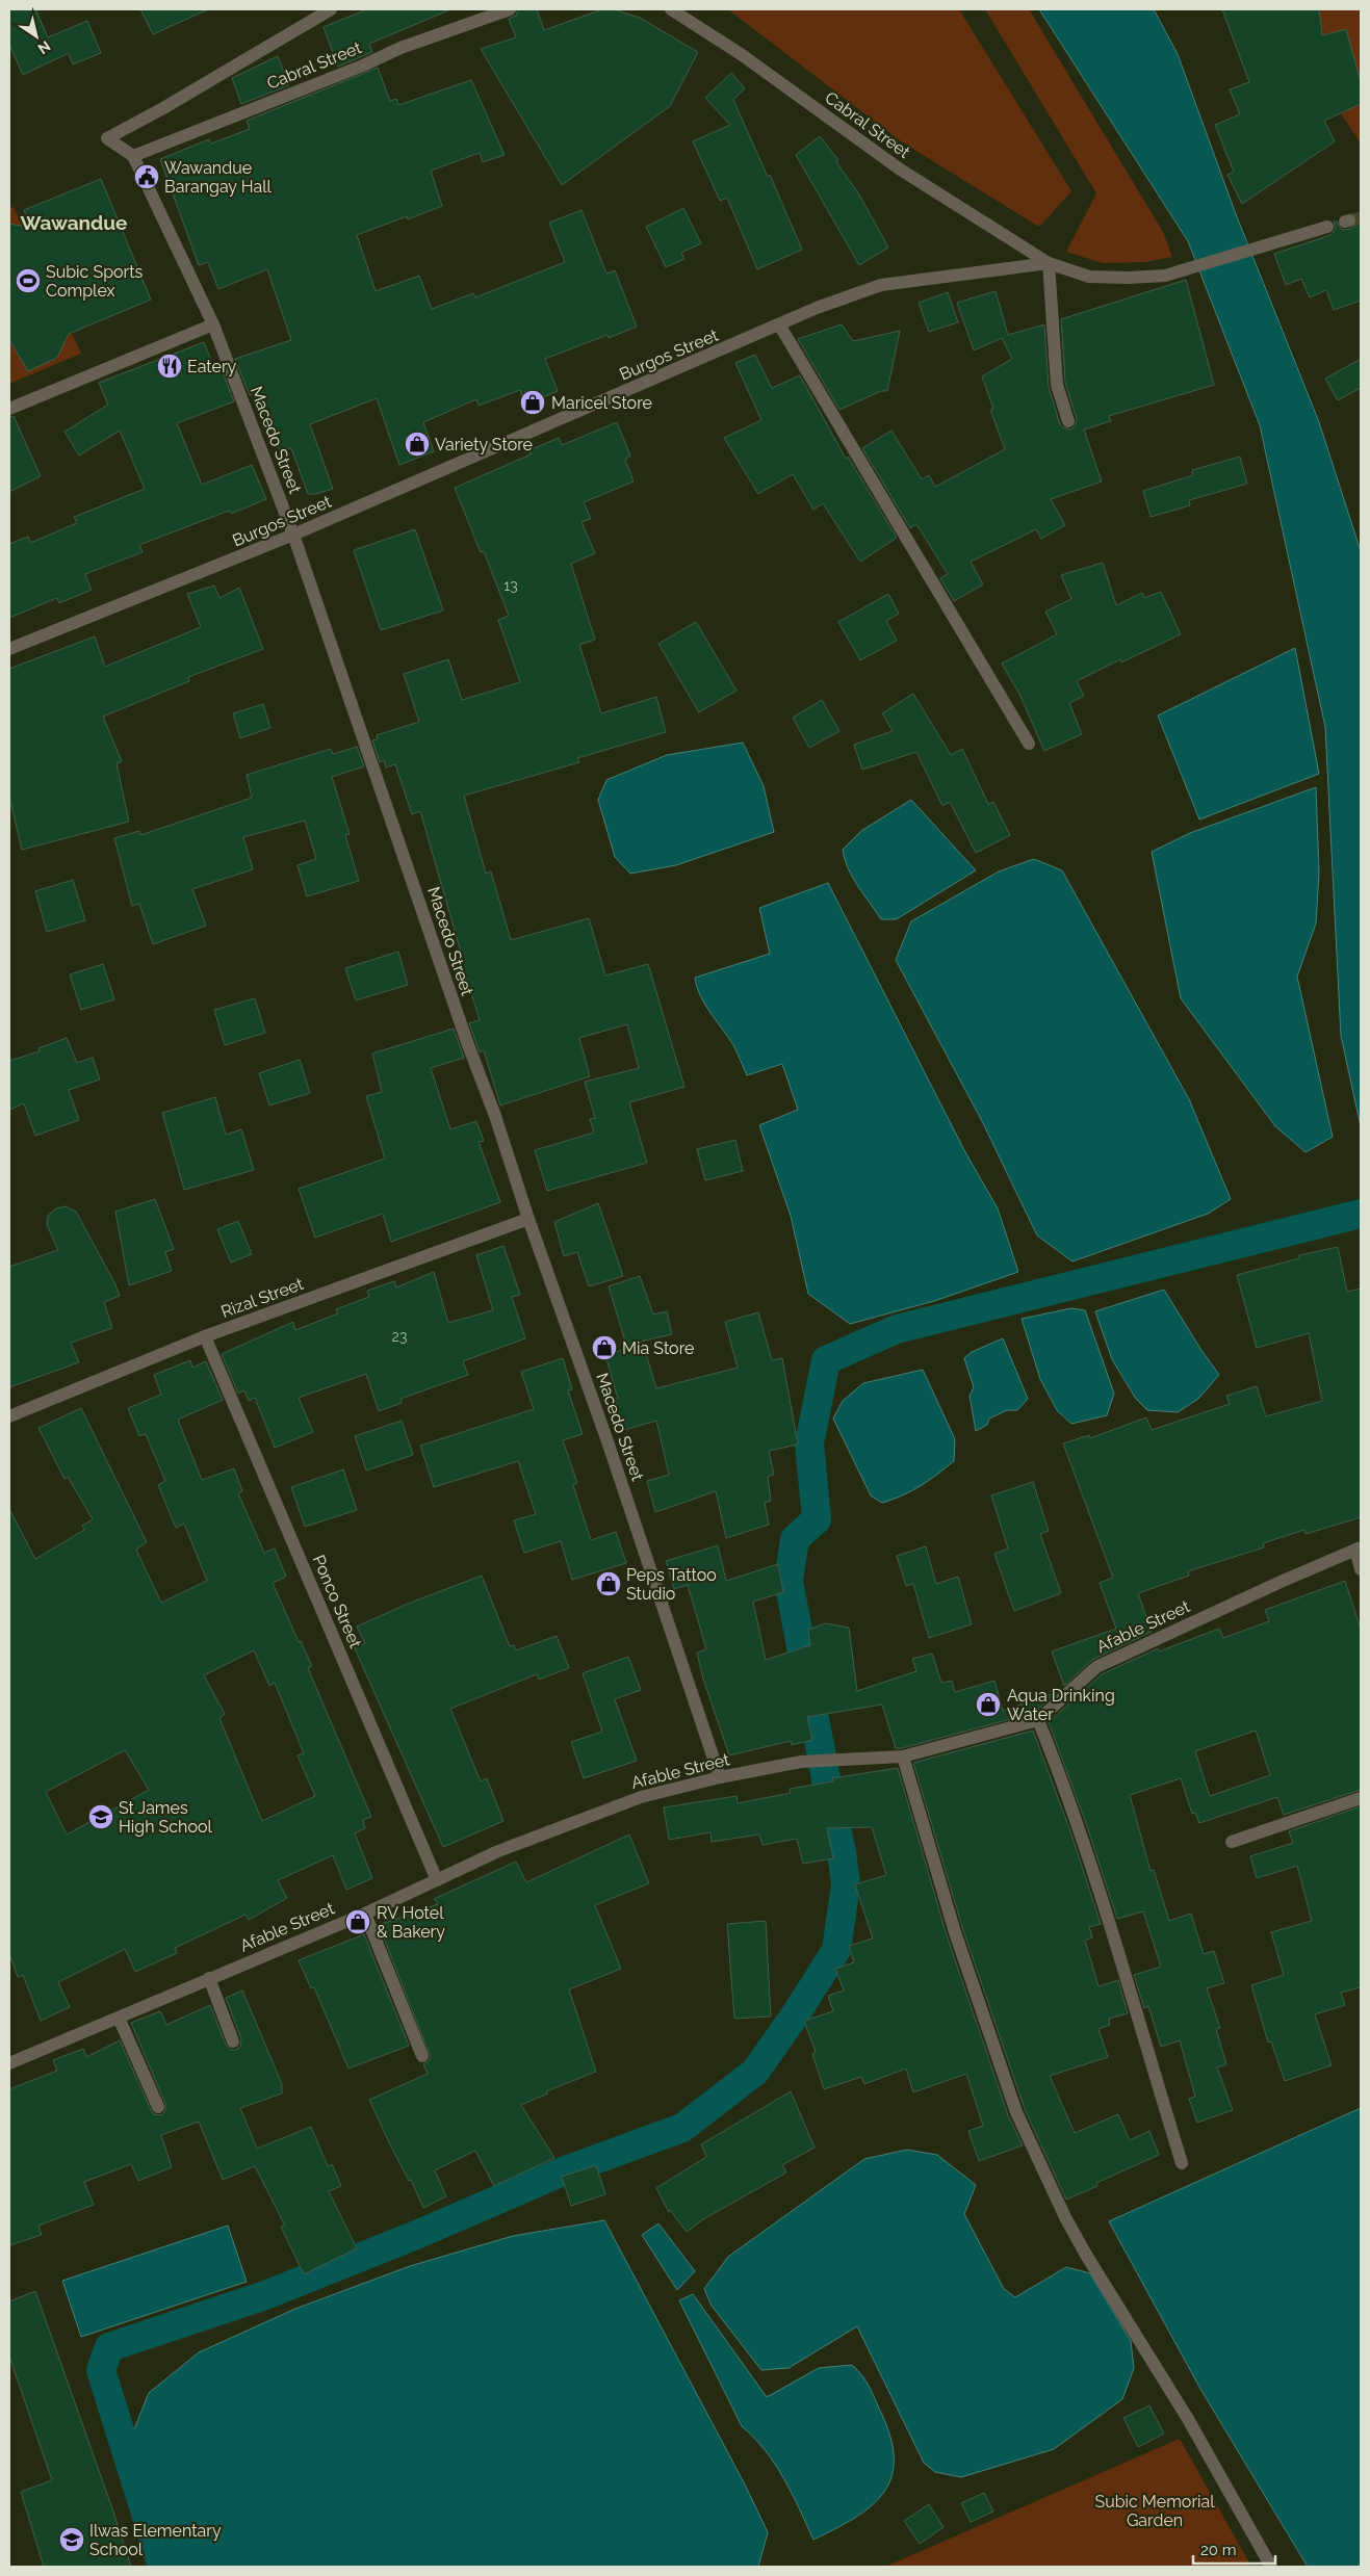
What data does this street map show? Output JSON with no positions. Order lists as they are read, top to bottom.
{
  "streets": {
    "street": [
      "Cabral Street",
      "Burgos Street",
      "Macedo Street",
      "Rizal Street",
      "Ponco Street",
      "Afable Street"
    ]
  },
  "crossings": [
    ["Cabral Street", "Burgos Street"],
    ["Cabral Street", "Macedo Street"],
    ["Burgos Street", "Macedo Street"],
    ["Macedo Street", "Rizal Street"],
    ["Macedo Street", "Afable Street"],
    ["Rizal Street", "Ponco Street"],
    ["Ponco Street", "Afable Street"]
  ],
  "districts": ["Wawandue"],
  "parks": ["Subic Memorial Garden"],
  "places": {
    "public building": ["Wawandue Barangay Hall"],
    "sports": ["Subic Sports Complex"],
    "restaurant": ["Eatery"],
    "shop": [
      "Maricel Store",
      "Variety Store",
      "Mia Store",
      "Peps Tattoo Studio",
      "Aqua Drinking Water",
      "RV Hotel & Bakery"
    ],
    "school or university": ["St James High School", "Ilwas Elementary School"]
  },
  "house_numbers": ["13", "23"],
  "scale_bar": "20 m",
  "north": "bottom right"
}
